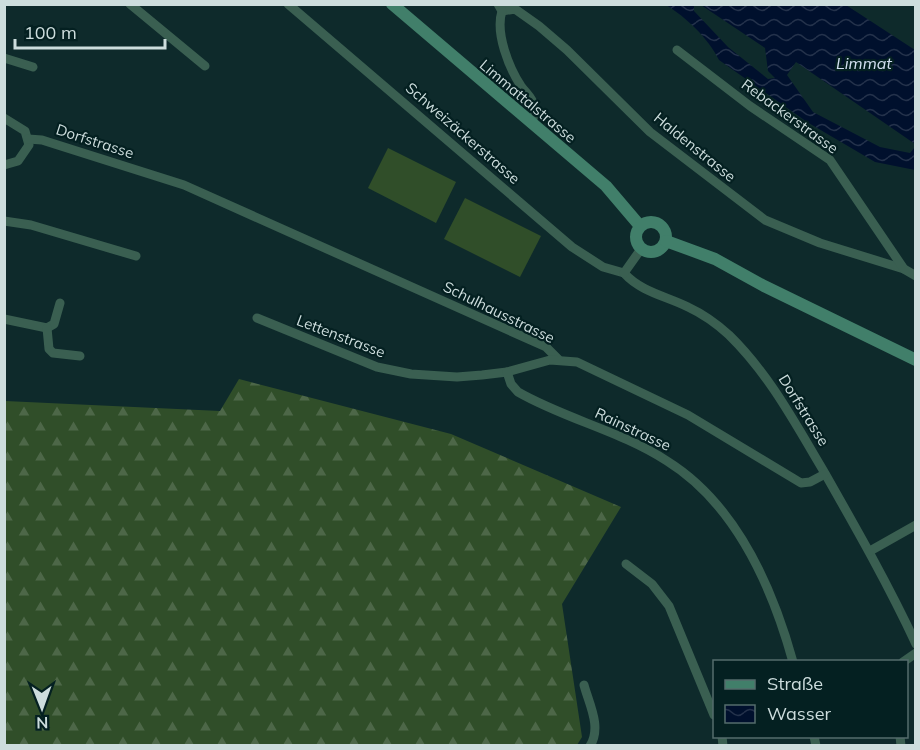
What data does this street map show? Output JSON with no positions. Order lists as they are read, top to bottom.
{
  "streets": {
    "main road": ["Limmattalstrasse"],
    "street": [
      "Rebackerstrasse",
      "Schweizäckerstrasse",
      "Dorfstrasse",
      "Haldenstrasse",
      "Schulhausstrasse",
      "Lettenstrasse",
      "Rainstrasse"
    ]
  },
  "crossings": [
    ["Rebackerstrasse", "Haldenstrasse"],
    ["Schweizäckerstrasse", "Dorfstrasse"],
    ["Dorfstrasse", "Schulhausstrasse"],
    ["Schulhausstrasse", "Lettenstrasse"],
    ["Lettenstrasse", "Rainstrasse"]
  ],
  "water": ["Limmat"],
  "legend": ["Straße", "Wasser"],
  "scale_bar": "100 m",
  "north": "bottom"
}
